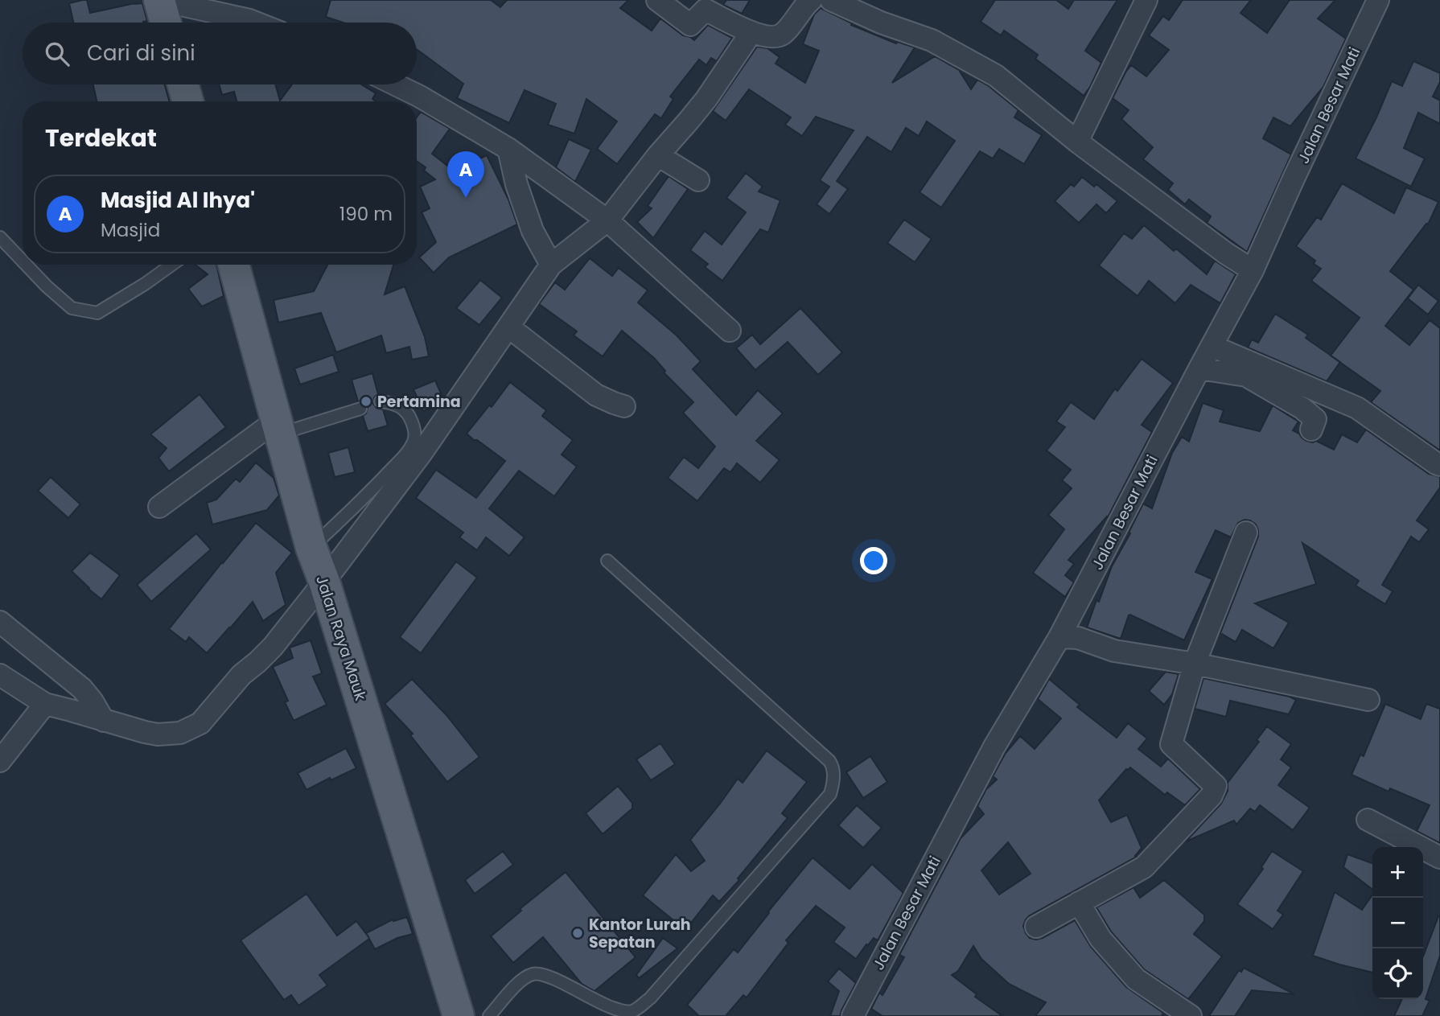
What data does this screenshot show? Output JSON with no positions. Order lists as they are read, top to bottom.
{
  "streets": {
    "main road": ["Jalan Raya Mauk"],
    "street": ["Jalan Besar Mati"]
  },
  "places": ["Pertamina", "Kantor Lurah Sepatan"],
  "page": {
    "search": "Cari di sini",
    "heading": "Terdekat",
    "pins": "A",
    "list": [
      {
        "mark": "A",
        "name": "Masjid Al Ihya'",
        "note": "Masjid",
        "value": "190 m"
      }
    ],
    "map_buttons": ["+", "−"]
  }
}
